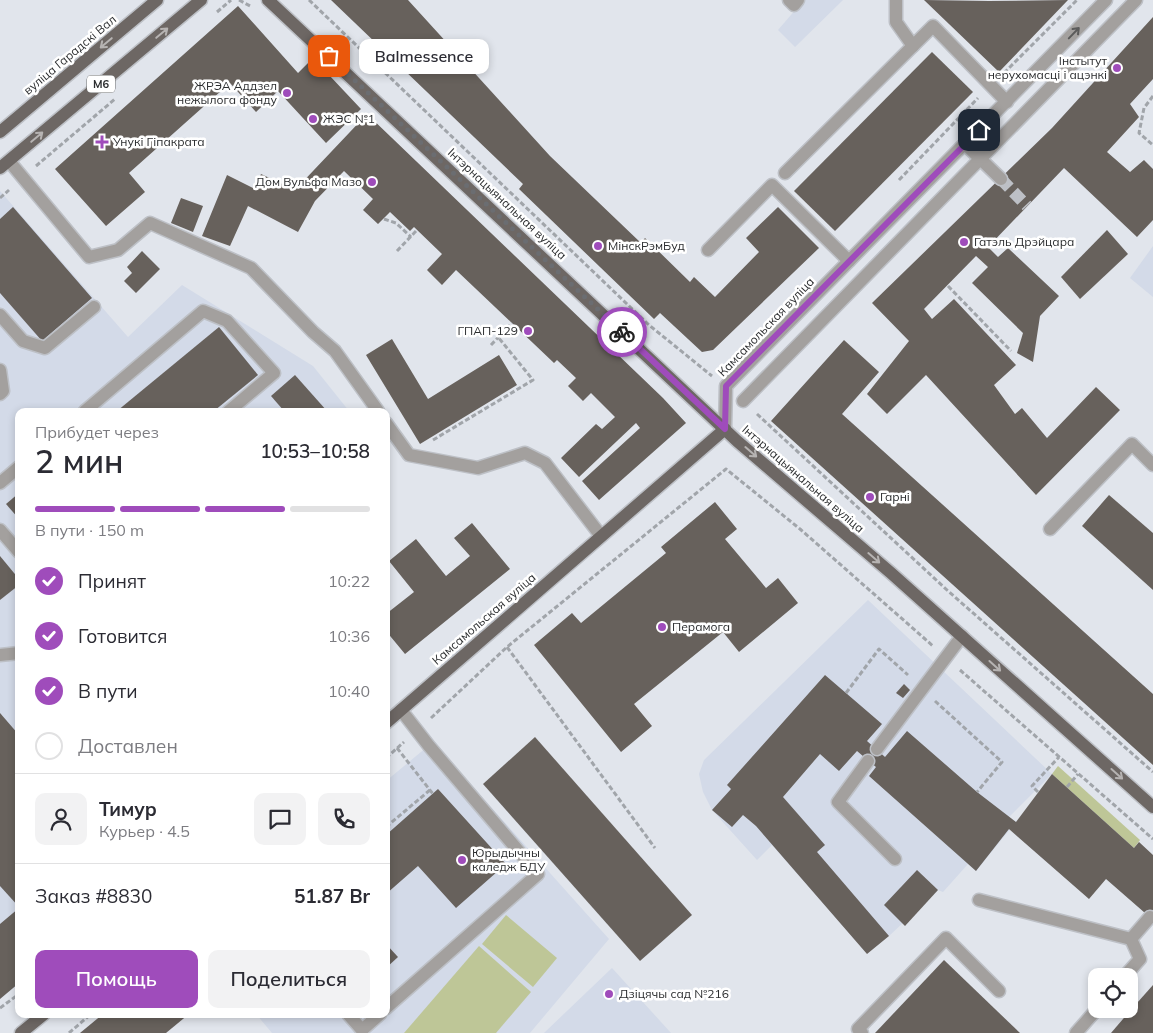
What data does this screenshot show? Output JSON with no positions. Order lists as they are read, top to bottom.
{
  "streets": {
    "main road": [
      "вуліца Гарадскі Вал",
      "М6",
      "Інтэрнацыянальная вуліца",
      "Камсамольская вуліца"
    ]
  },
  "crossings": [
    ["Інтэрнацыянальная вуліца", "Камсамольская вуліца"]
  ],
  "one_way": ["Інтэрнацыянальная вуліца"],
  "places": {
    "other": [
      "Balmessence",
      "Інстытут нерухомасці і ацэнкі",
      "ЖРЭА Аддзел нежылога фонду",
      "ЖЭС №1",
      "Дом Вульфа Мазо",
      "Гатэль Дрэйцара",
      "МінскРэмБуд",
      "ГПАП-129",
      "Гарні",
      "Перамога",
      "Юрыдычны каледж БДУ",
      "Дзіцячы сад №216"
    ],
    "health": ["Унукі Гіпакрата"]
  },
  "page": {
    "bubble": "Balmessence",
    "heading": ["2 мин", "Прибудет через", "10:53–10:58"],
    "panel": [
      "Тимур",
      "Курьер · 4.5",
      "Заказ #8830",
      "51.87 Br"
    ],
    "bar": "В пути · 150 m",
    "list": [
      ["Принят", "10:22"],
      ["Готовится", "10:36"],
      ["В пути", "10:40"],
      "Доставлен"
    ],
    "buttons": ["Помощь", "Поделиться"]
  }
}
